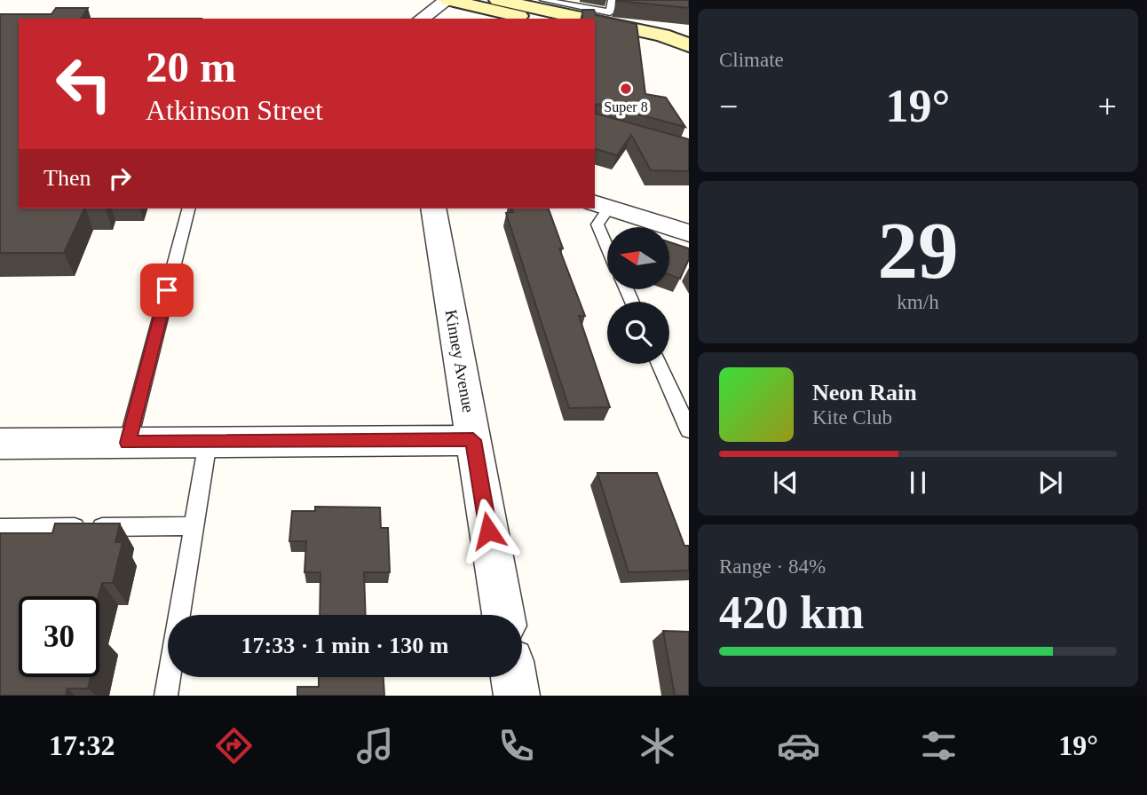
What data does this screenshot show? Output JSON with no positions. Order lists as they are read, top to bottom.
{
  "streets": {
    "street": ["Kinney Avenue"]
  },
  "places": ["Super 8"],
  "north": "left",
  "page": {
    "tile": [
      "Climate",
      ["29", "km/h"],
      ["Range · 84%", "420 km"]
    ],
    "turn": ["20 m", "Atkinson Street"],
    "heat": ["−", "19°", "+"],
    "then": "Then",
    "song": ["Neon Rain", "Kite Club"],
    "limit": "30",
    "trip": "17:33 · 1 min · 130 m",
    "tabs": ["17:32", "19°"]
  }
}
